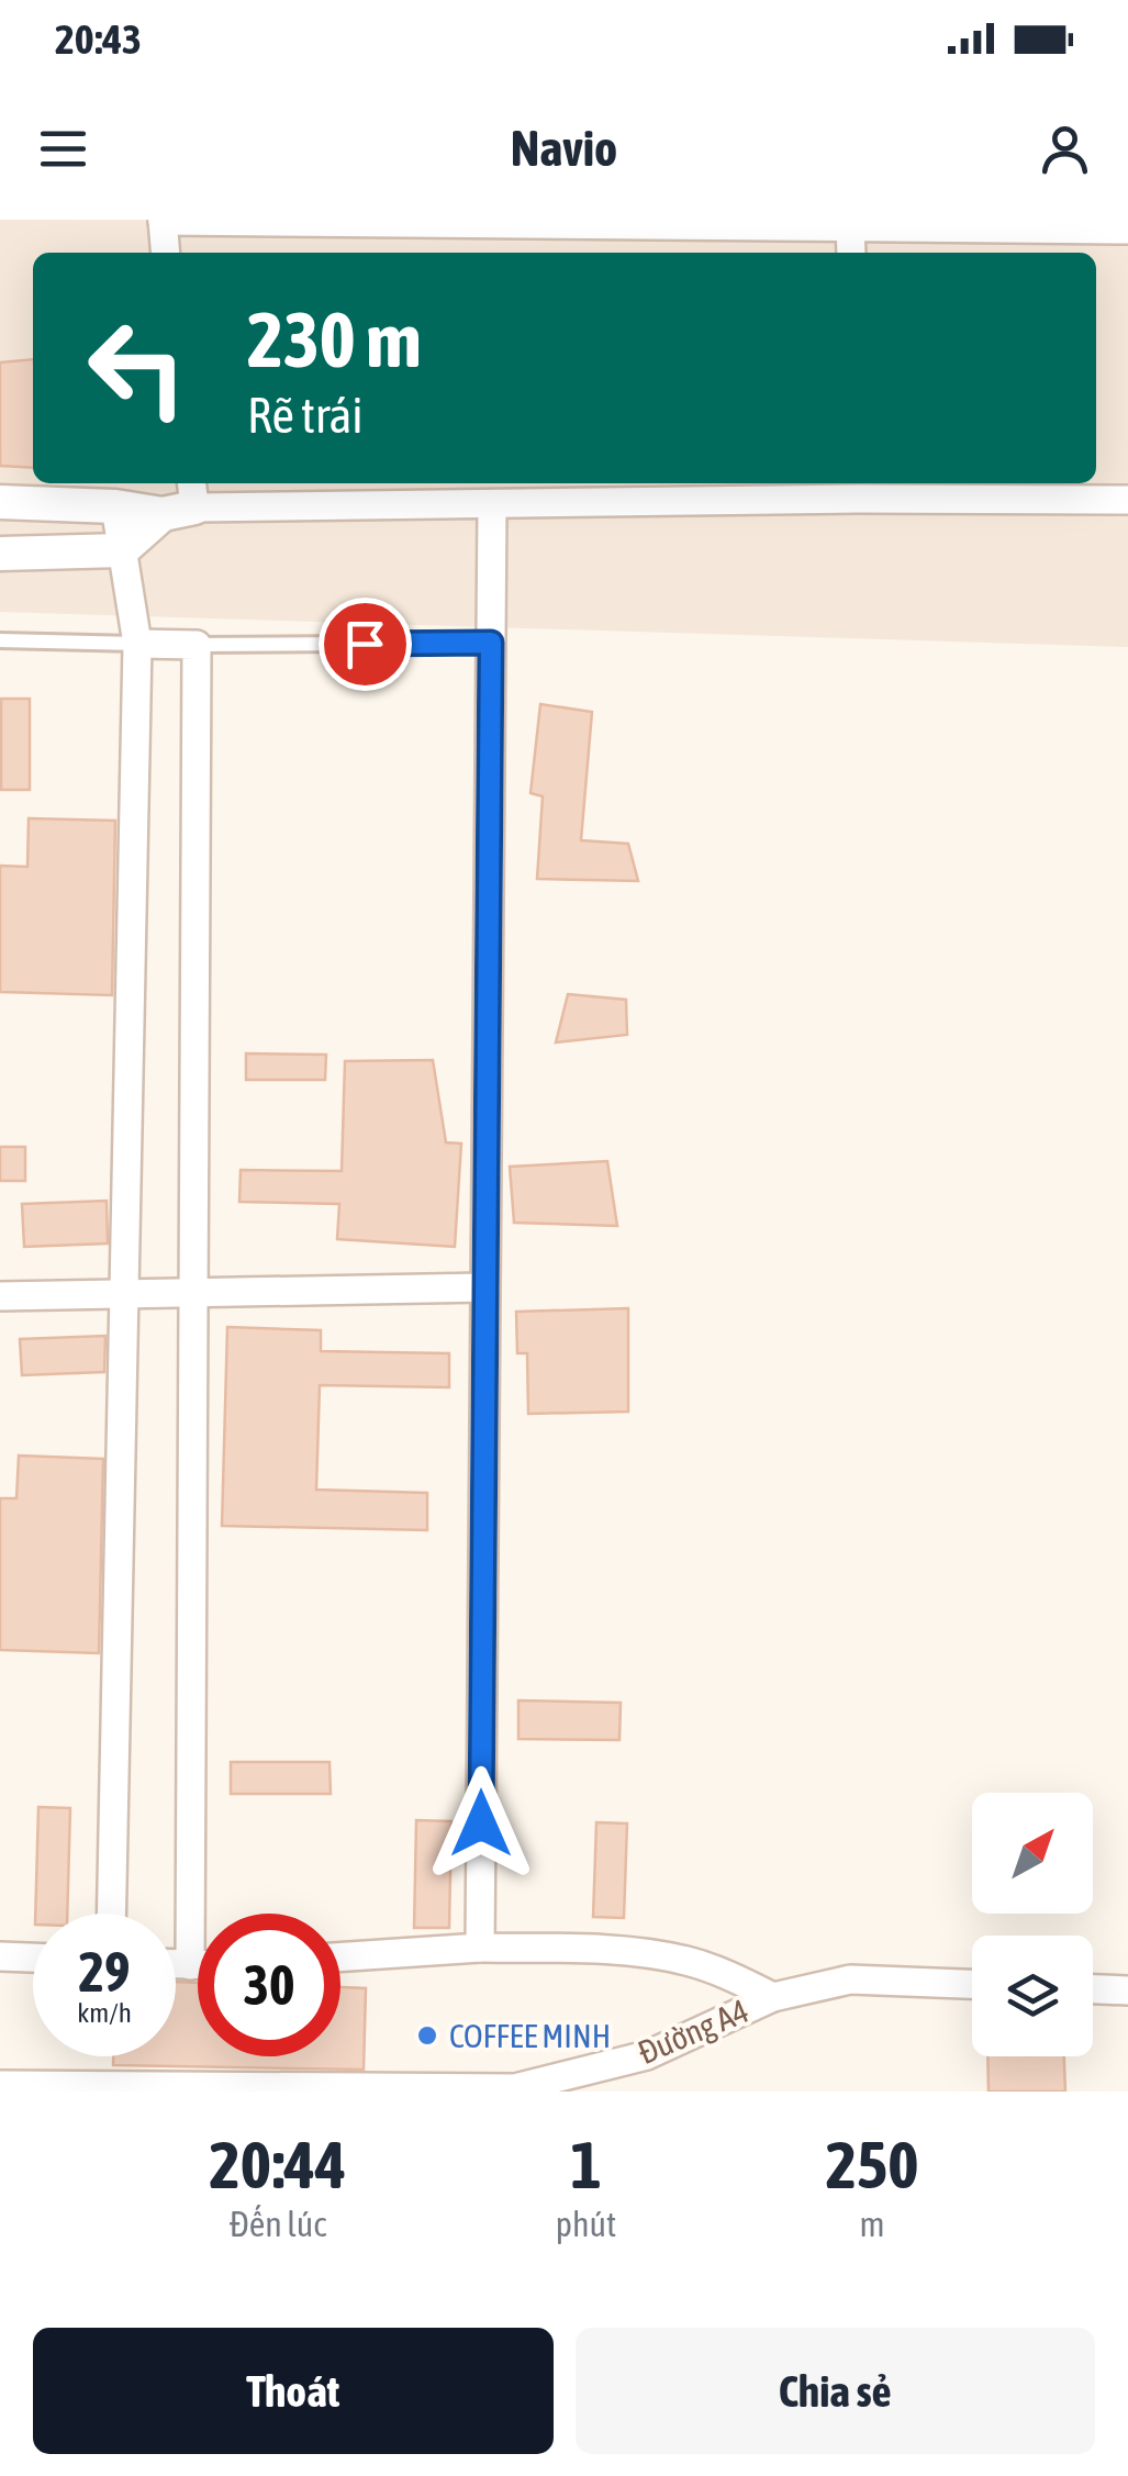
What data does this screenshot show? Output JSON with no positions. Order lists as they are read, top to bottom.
{
  "streets": {
    "street": ["Đường A4"]
  },
  "places": ["COFFEE MINH"],
  "north": "top right",
  "page": {
    "status": "20:43",
    "header": "Navio",
    "turn": ["230 m", "Rẽ trái"],
    "speed": "29 km/h",
    "limit": "30",
    "eta": [
      "20:44",
      "Đến lúc",
      "1",
      "phút",
      "250",
      "m"
    ],
    "buttons": ["Thoát", "Chia sẻ"]
  }
}
